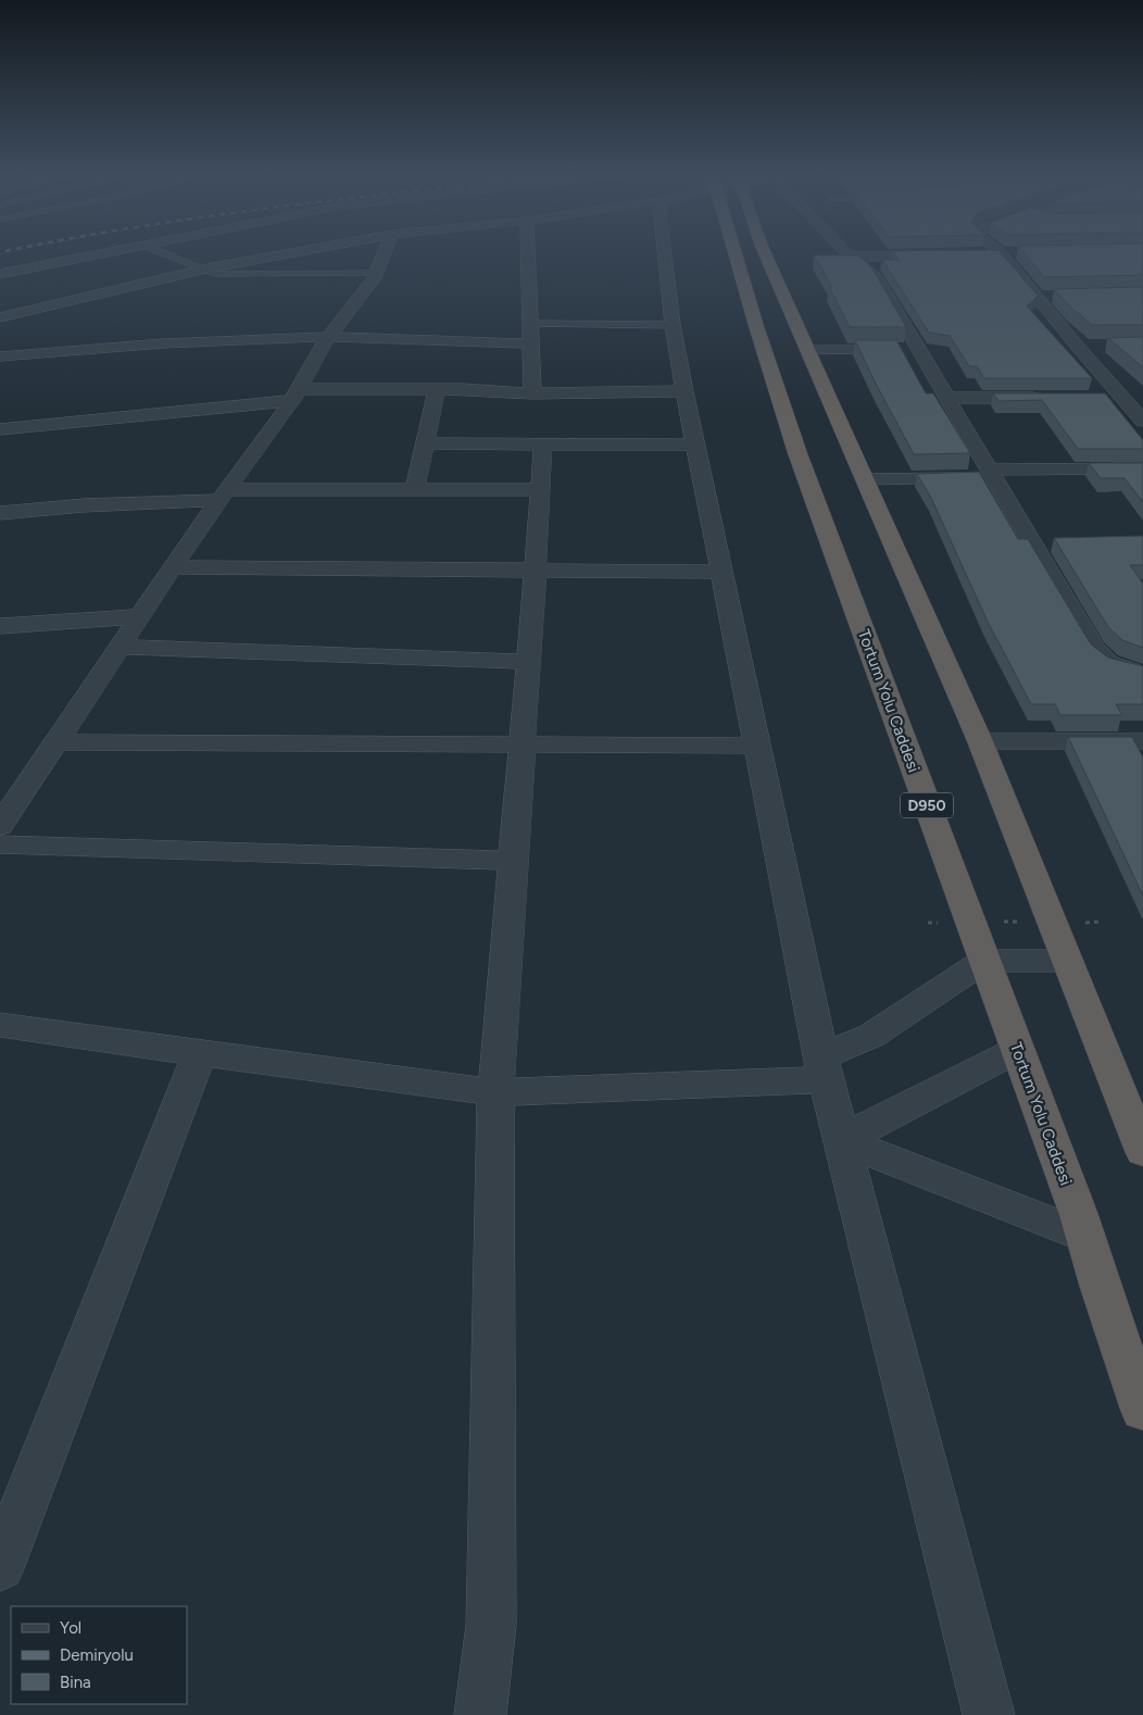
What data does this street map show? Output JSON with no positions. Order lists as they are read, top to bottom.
{
  "streets": {
    "highway": ["Tortum Yolu Caddesi", "D950"]
  },
  "legend": ["Yol", "Demiryolu", "Bina"]
}
